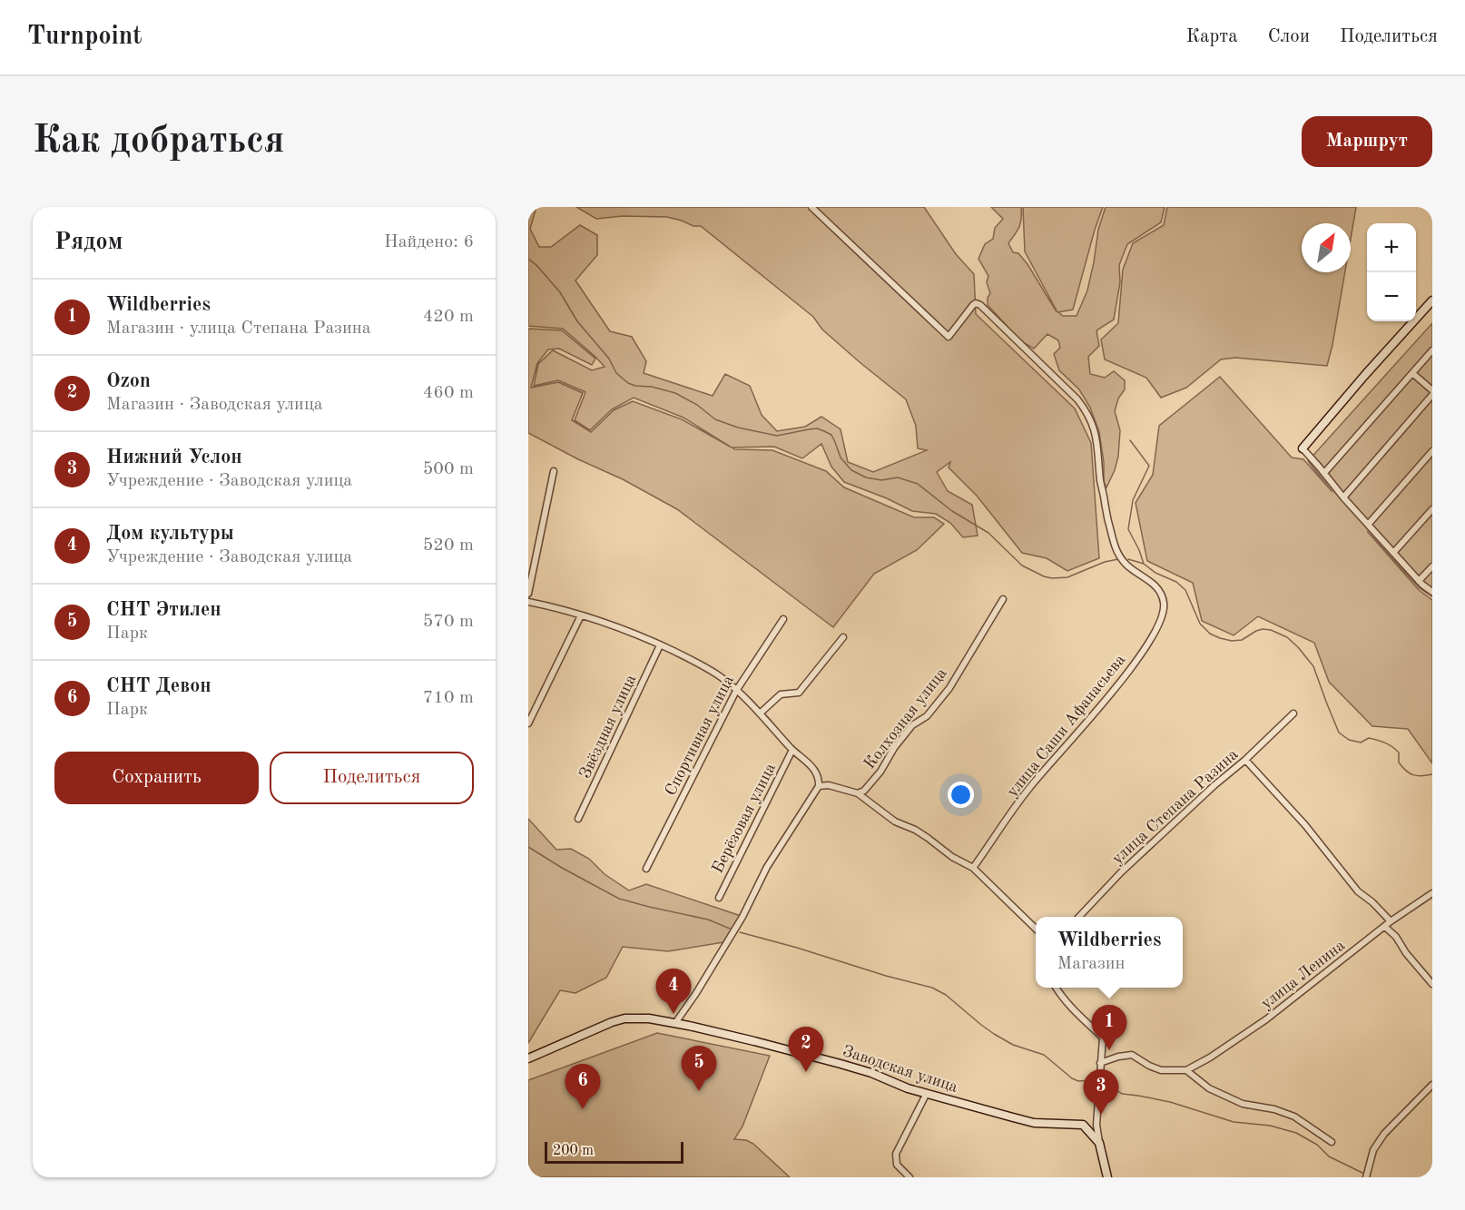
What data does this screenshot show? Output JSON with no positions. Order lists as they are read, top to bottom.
{
  "streets": {
    "street": [
      "Колхозная улица",
      "улица Саши Афанасьева",
      "Звёздная улица",
      "Спортивная улица",
      "улица Степана Разина",
      "Берёзовая улица",
      "улица Ленина",
      "Заводская улица"
    ]
  },
  "scale_bar": "200 m",
  "north": "top right",
  "page": {
    "header": "Turnpoint",
    "nav": ["Карта", "Слои", "Поделиться"],
    "buttons": [
      "Маршрут",
      ["Сохранить", "Поделиться"]
    ],
    "title": "Как добраться",
    "heading": ["Рядом", "Найдено: 6"],
    "map_buttons": ["+", "−"],
    "list": [
      {
        "mark": "1",
        "name": "Wildberries",
        "note": "Магазин · улица Степана Разина",
        "value": "420 m"
      },
      {
        "mark": "2",
        "name": "Ozon",
        "note": "Магазин · Заводская улица",
        "value": "460 m"
      },
      {
        "mark": "3",
        "name": "Нижний Услон",
        "note": "Учреждение · Заводская улица",
        "value": "500 m"
      },
      {
        "mark": "4",
        "name": "Дом культуры",
        "note": "Учреждение · Заводская улица",
        "value": "520 m"
      },
      {
        "mark": "5",
        "name": "СНТ Этилен",
        "note": "Парк",
        "value": "570 m"
      },
      {
        "mark": "6",
        "name": "СНТ Девон",
        "note": "Парк",
        "value": "710 m"
      }
    ],
    "popup": ["Wildberries", "Магазин"],
    "pins": [
      "4",
      "1",
      "2",
      "5",
      "6",
      "3"
    ],
    "scale": "200 m"
  }
}
